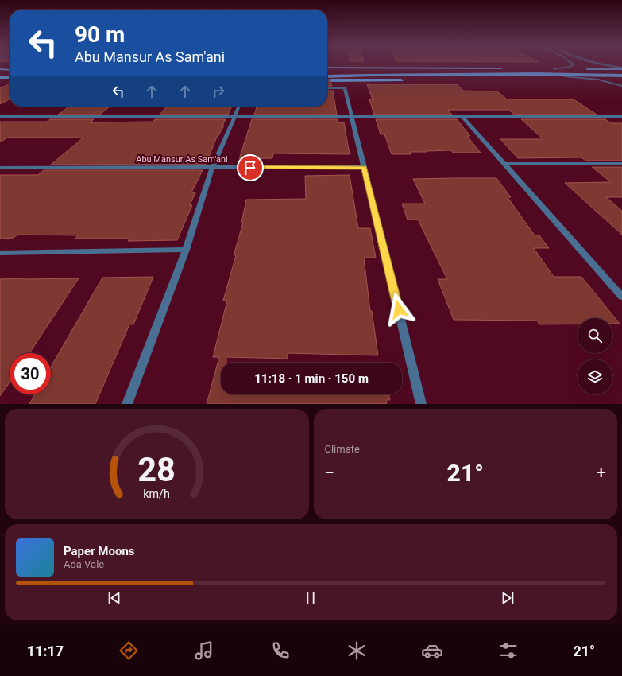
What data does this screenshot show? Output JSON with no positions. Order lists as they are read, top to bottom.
{
  "streets": {
    "street": ["Abu Mansur As Sam'ani"]
  },
  "page": {
    "turn": ["90 m", "Abu Mansur As Sam'ani"],
    "limit": "30",
    "trip": "11:18 · 1 min · 150 m",
    "tile": "Climate",
    "heat": ["−", "21°", "+"],
    "song": ["Paper Moons", "Ada Vale"],
    "tabs": ["11:17", "21°"],
    "gauge": ["28", "km/h"]
  }
}
